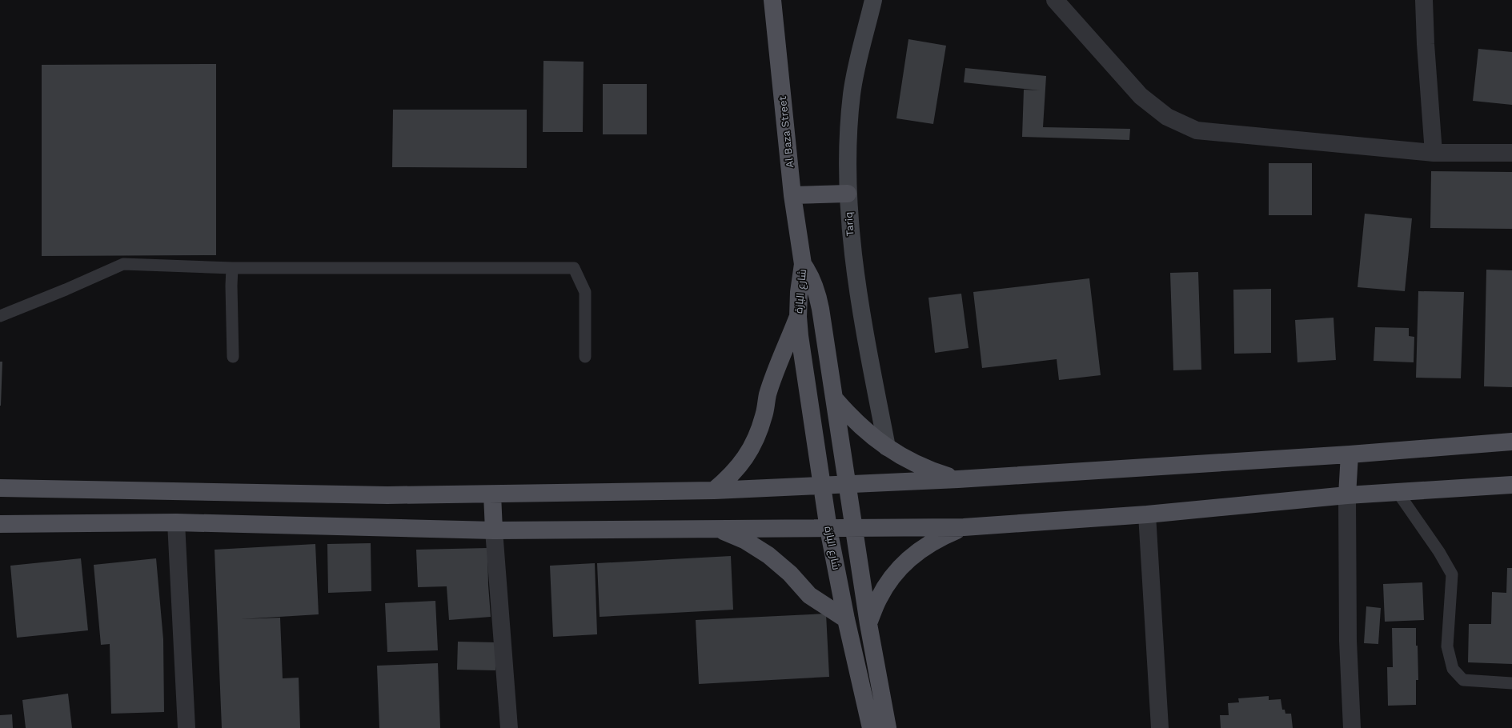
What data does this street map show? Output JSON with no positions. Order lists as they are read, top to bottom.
{
  "streets": {
    "main road": ["Al Baza Street", "Tariq", "شارع البازة"]
  },
  "crossings": [
    ["Al Baza Street", "شارع البازة"]
  ]
}
